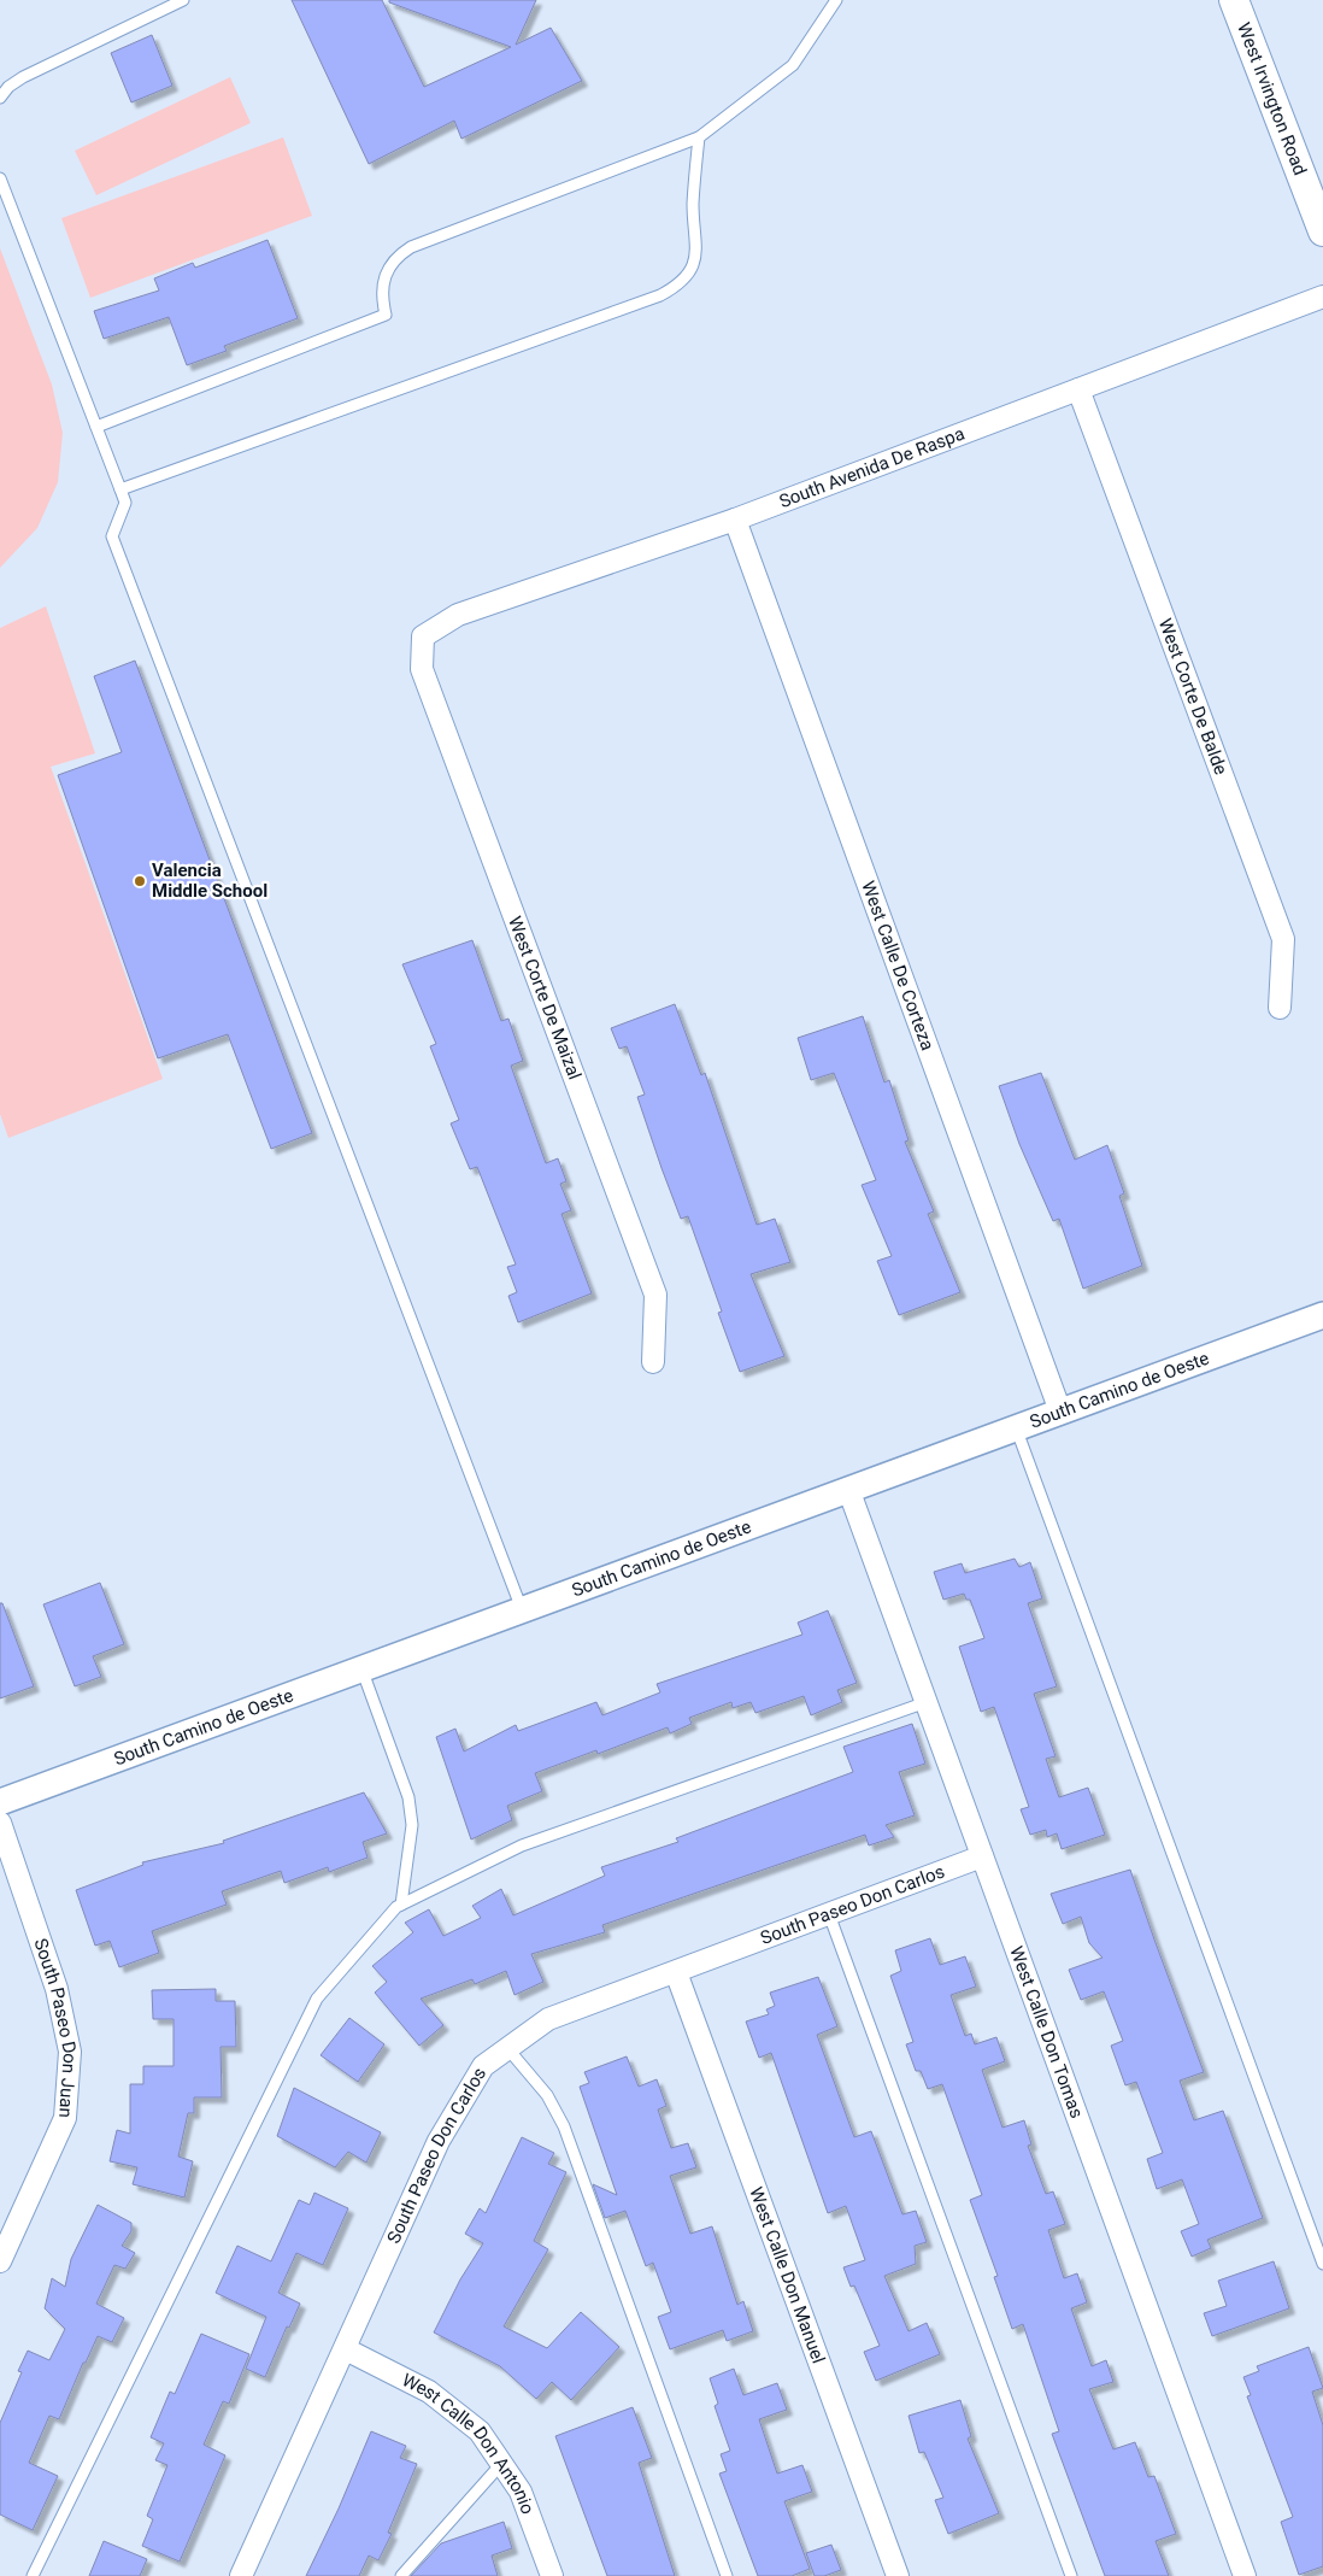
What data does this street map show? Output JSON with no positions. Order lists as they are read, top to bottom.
{
  "streets": {
    "main road": ["West Irvington Road"],
    "street": [
      "South Avenida De Raspa",
      "West Corte De Balde",
      "West Calle De Corteza",
      "West Corte De Maizal",
      "South Camino de Oeste",
      "South Paseo Don Carlos",
      "South Paseo Don Juan",
      "West Calle Don Tomas",
      "West Calle Don Manuel",
      "West Calle Don Antonio"
    ]
  },
  "crossings": [
    ["South Avenida De Raspa", "West Corte De Balde"],
    ["South Avenida De Raspa", "West Calle De Corteza"],
    ["South Avenida De Raspa", "West Corte De Maizal"],
    ["West Calle De Corteza", "South Camino de Oeste"],
    ["South Camino de Oeste", "West Calle Don Tomas"],
    ["South Paseo Don Carlos", "West Calle Don Tomas"],
    ["South Paseo Don Carlos", "West Calle Don Manuel"],
    ["South Paseo Don Carlos", "West Calle Don Antonio"]
  ],
  "places": ["Valencia Middle School"]
}
